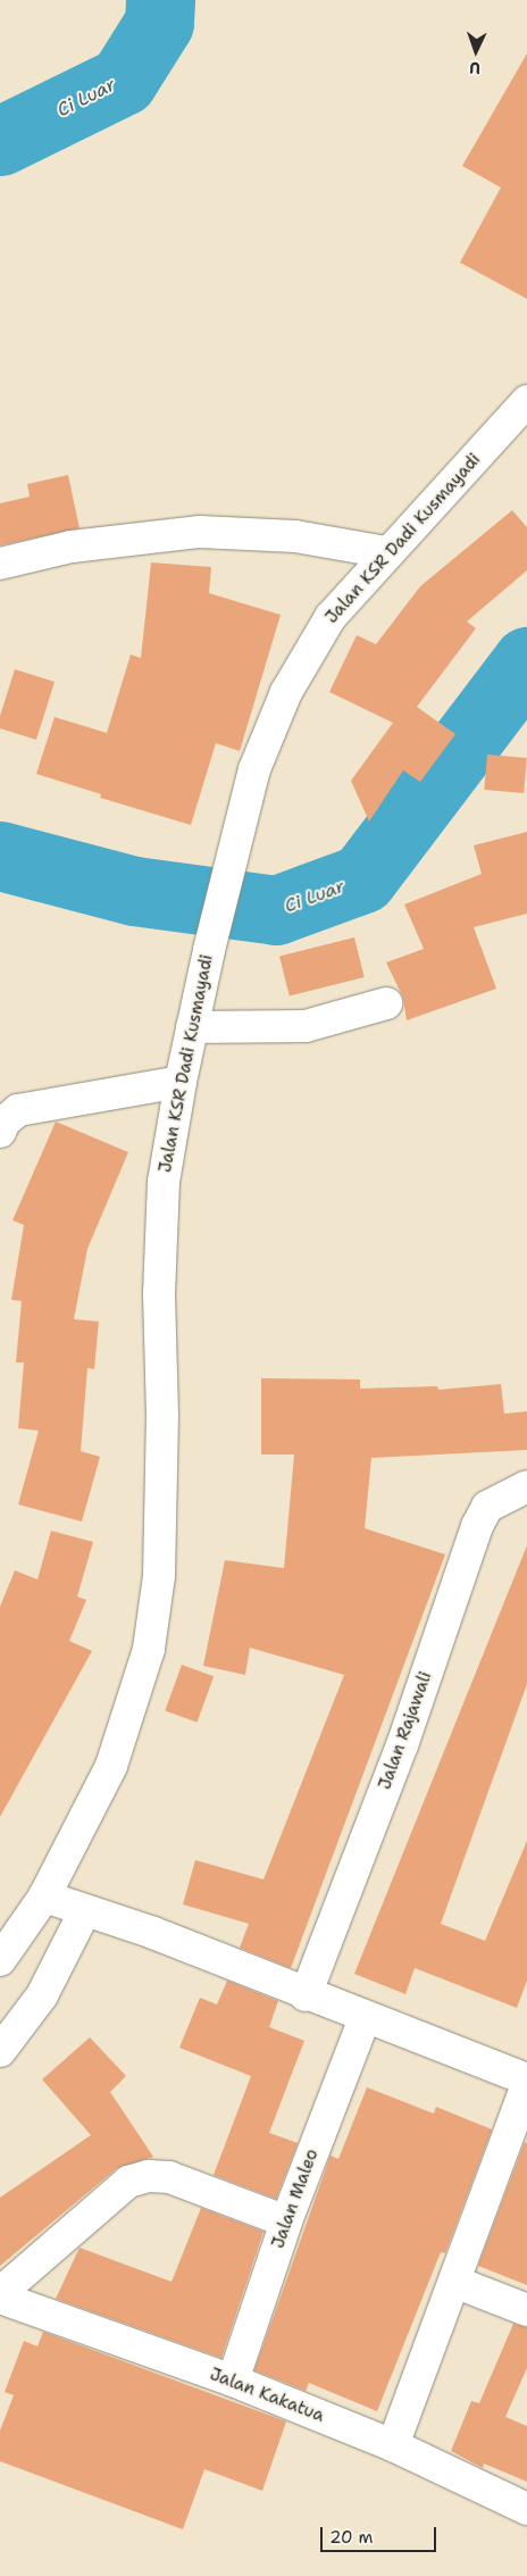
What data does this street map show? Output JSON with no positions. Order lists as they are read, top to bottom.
{
  "streets": {
    "street": [
      "Jalan KSR Dadi Kusmayadi",
      "Jalan Rajawali",
      "Jalan Maleo",
      "Jalan Kakatua"
    ]
  },
  "crossings": [
    ["Jalan Maleo", "Jalan Kakatua"]
  ],
  "water": ["Ci Luar"],
  "scale_bar": "20 m",
  "north": "bottom"
}
